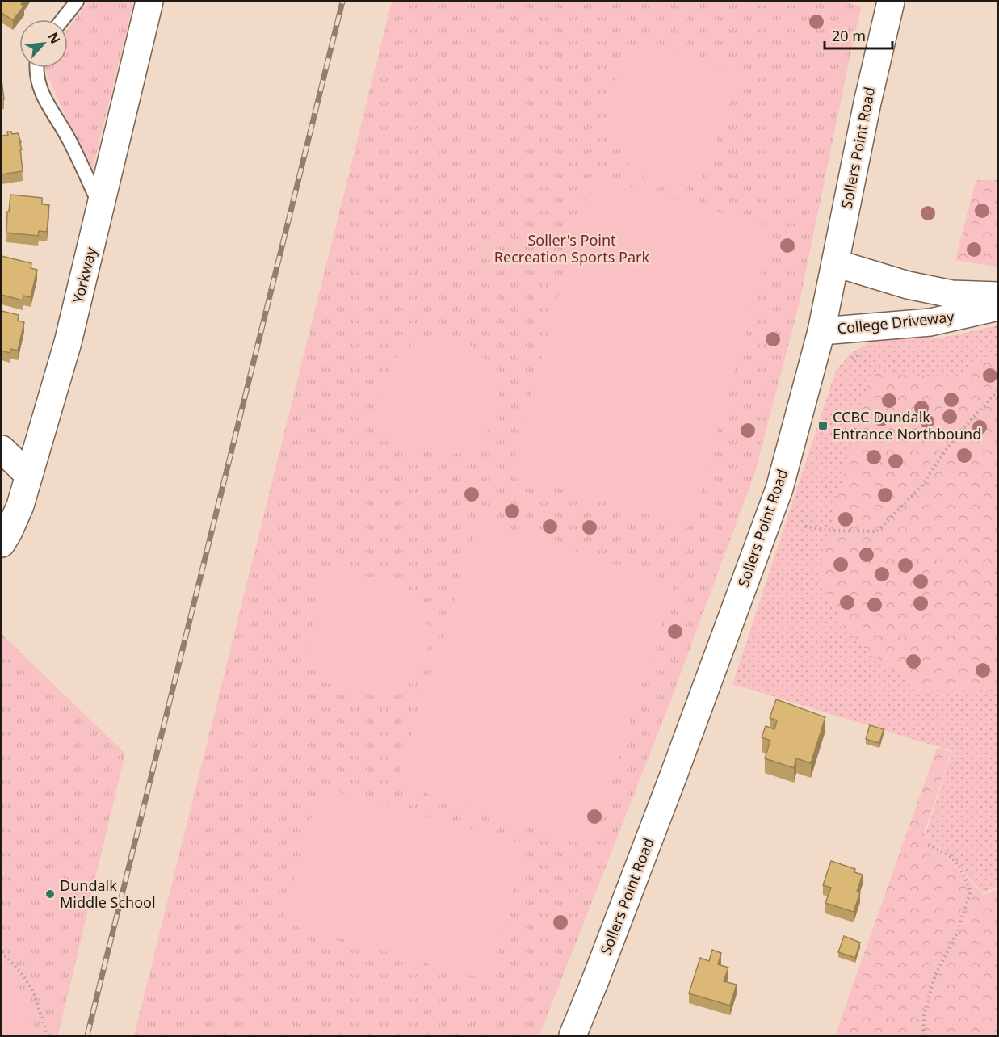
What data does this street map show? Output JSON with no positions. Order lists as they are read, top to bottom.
{
  "streets": {
    "street": ["Sollers Point Road", "Yorkway", "College Driveway"]
  },
  "crossings": [
    ["Sollers Point Road", "College Driveway"]
  ],
  "parks": ["Soller's Point Recreation Sports Park"],
  "places": {
    "transit": ["CCBC Dundalk Entrance Northbound"],
    "other": ["Dundalk Middle School"]
  },
  "scale_bar": "20 m",
  "north": "top right"
}
